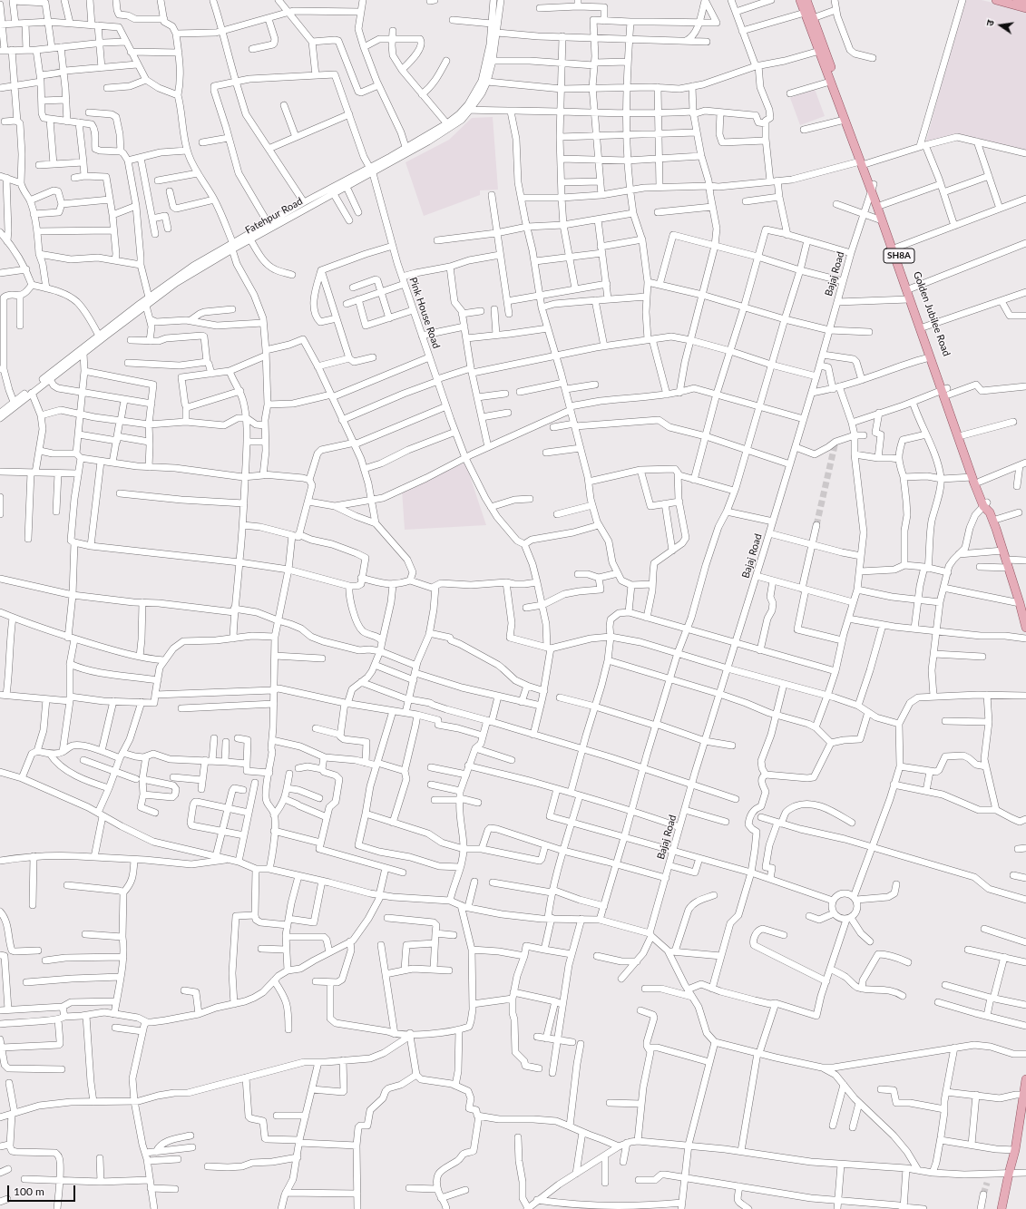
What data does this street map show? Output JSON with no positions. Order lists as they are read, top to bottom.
{
  "streets": {
    "main road": ["SH8A", "Golden Jubilee Road"],
    "street": ["Fatehpur Road", "Bajaj Road", "Pink House Road"]
  },
  "crossings": [
    ["Fatehpur Road", "Pink House Road"],
    ["SH8A", "Bajaj Road"],
    ["SH8A", "Golden Jubilee Road"],
    ["Bajaj Road", "Golden Jubilee Road"]
  ],
  "scale_bar": "100 m",
  "north": "left"
}
